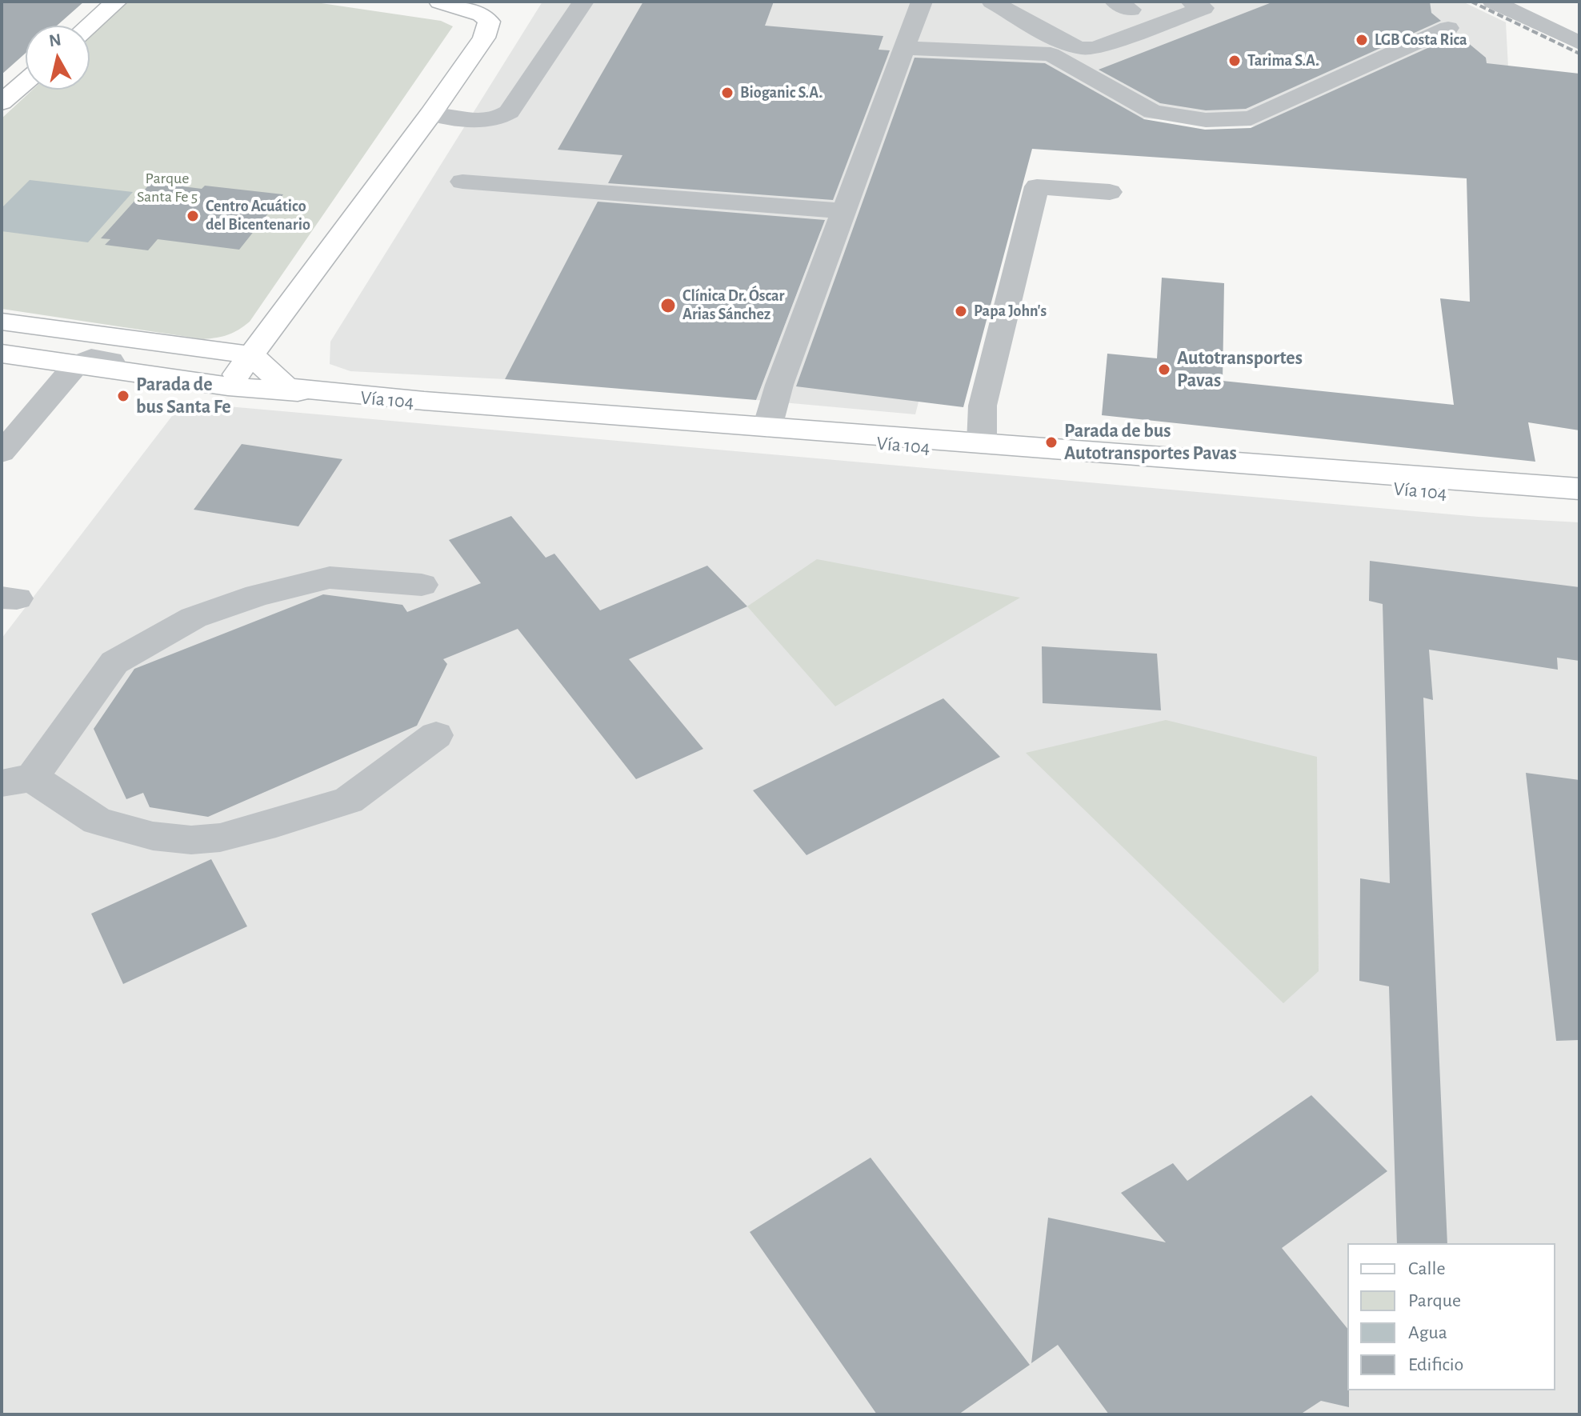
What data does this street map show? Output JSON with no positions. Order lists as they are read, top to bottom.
{
  "streets": {
    "main road": ["Vía 104"]
  },
  "parks": ["Parque Santa Fe 5"],
  "places": [
    "LGB Costa Rica",
    "Tarima S.A.",
    "Bioganic S.A.",
    "Centro Acuático del Bicentenario",
    "Clínica Dr. Óscar Arias Sánchez",
    "Papa John's",
    "Autotransportes Pavas",
    "Parada de bus Santa Fe",
    "Parada de bus Autotransportes Pavas"
  ],
  "legend": [
    "Calle",
    "Parque",
    "Agua",
    "Edificio"
  ],
  "north": "top"
}
